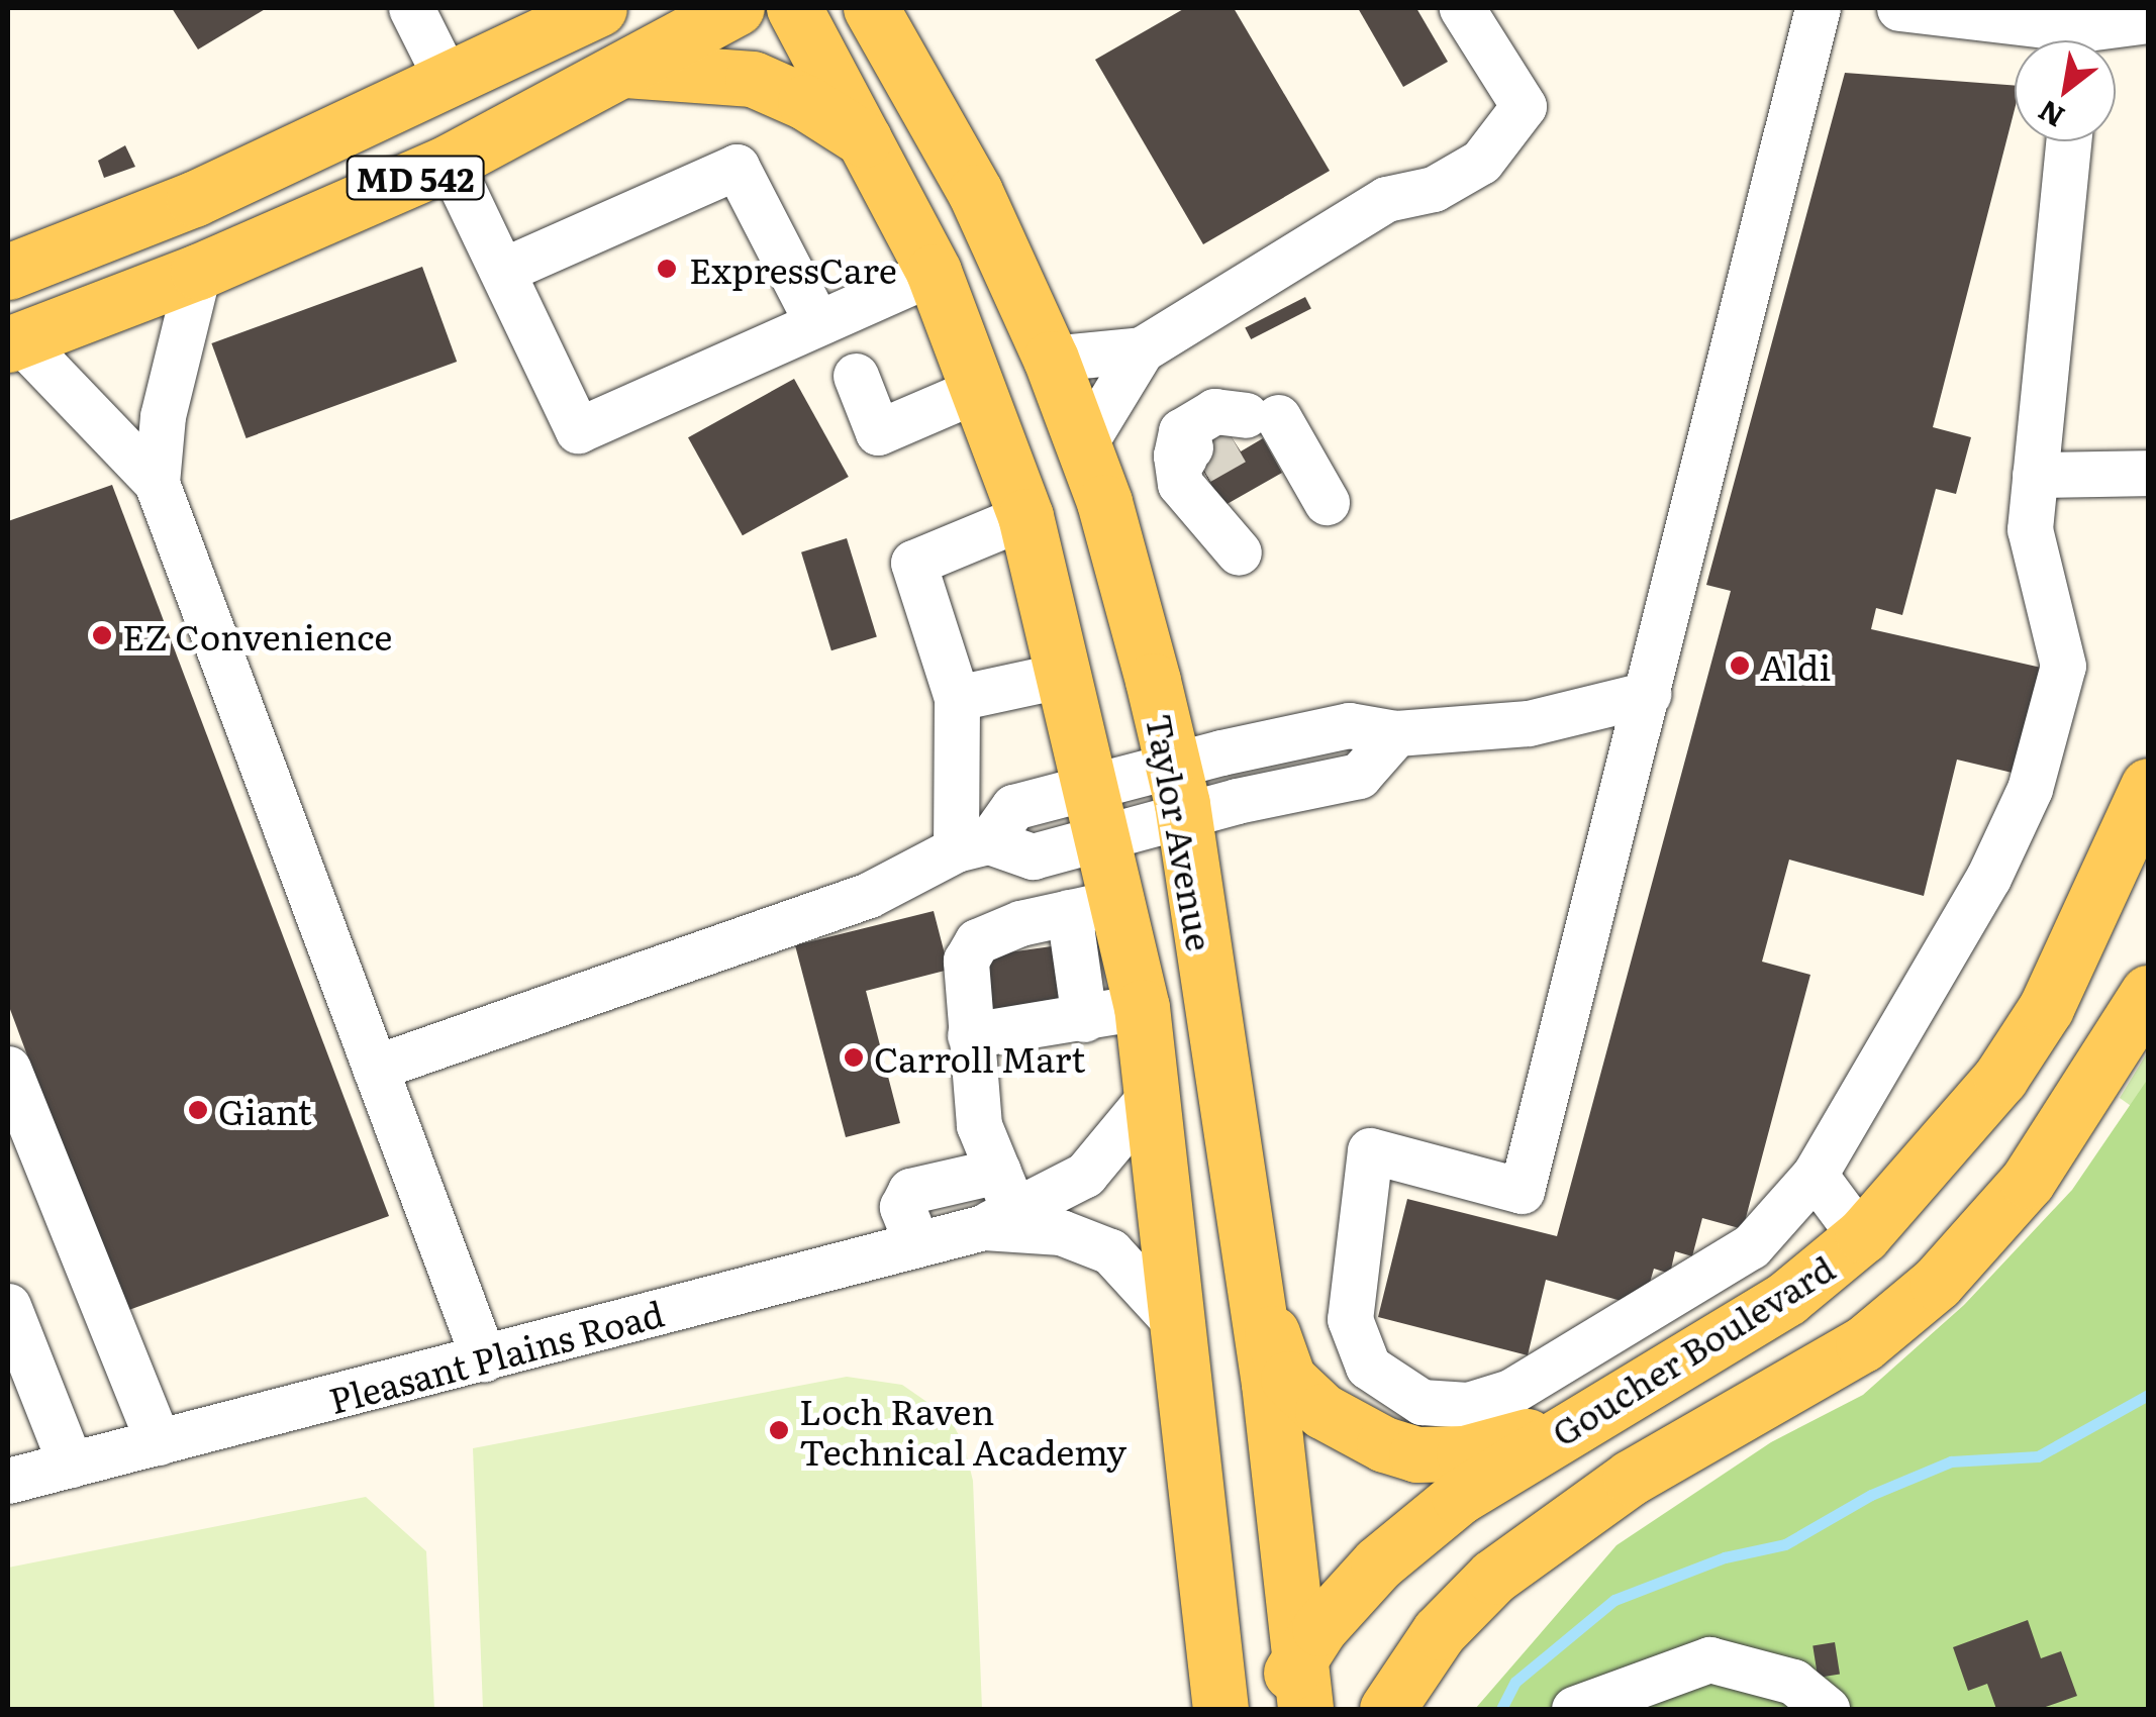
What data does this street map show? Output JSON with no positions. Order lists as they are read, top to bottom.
{
  "streets": {
    "main road": ["MD 542", "Taylor Avenue", "Goucher Boulevard"],
    "street": ["Pleasant Plains Road"]
  },
  "crossings": [
    ["Taylor Avenue", "Goucher Boulevard"],
    ["Taylor Avenue", "Pleasant Plains Road"]
  ],
  "places": [
    "ExpressCare",
    "EZ Convenience",
    "Aldi",
    "Carroll Mart",
    "Giant",
    "Loch Raven Technical Academy"
  ],
  "north": "bottom left"
}
